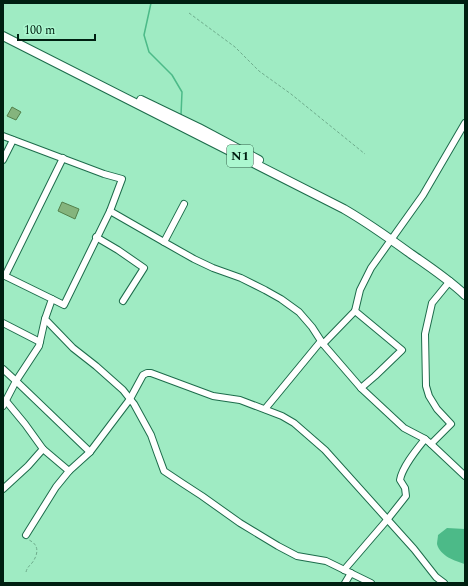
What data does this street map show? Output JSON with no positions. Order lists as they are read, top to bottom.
{
  "streets": {
    "main road": ["N1"]
  },
  "scale_bar": "100 m"
}
